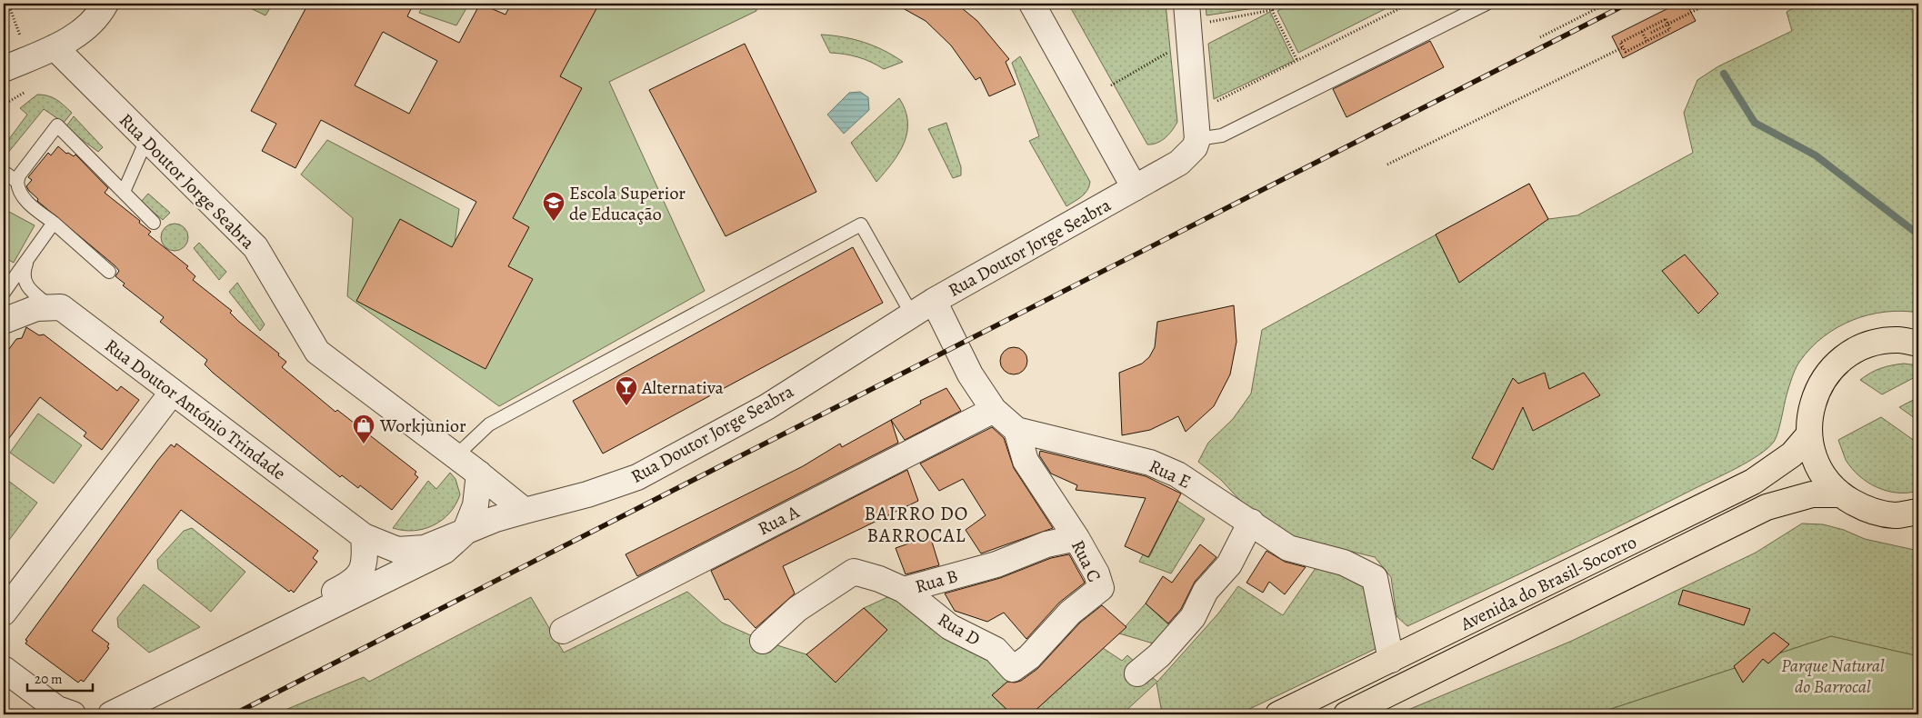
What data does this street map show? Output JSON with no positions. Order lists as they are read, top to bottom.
{
  "streets": {
    "main road": ["Avenida do Brasil-Socorro"],
    "street": [
      "Rua Doutor Jorge Seabra",
      "Rua Doutor António Trindade",
      "Rua E",
      "Rua A",
      "Rua C",
      "Rua B",
      "Rua D"
    ]
  },
  "crossings": [
    ["Rua Doutor Jorge Seabra", "Rua Doutor António Trindade"],
    ["Rua Doutor Jorge Seabra", "Rua E"],
    ["Rua E", "Rua A"],
    ["Rua E", "Rua C"],
    ["Rua E", "Avenida do Brasil-Socorro"],
    ["Rua C", "Rua B"],
    ["Rua C", "Rua D"],
    ["Rua B", "Rua D"]
  ],
  "districts": ["BAIRRO DO BARROCAL"],
  "parks": ["Parque Natural do Barrocal"],
  "places": {
    "school or university": ["Escola Superior de Educação"],
    "bar": ["Alternativa"],
    "shop": ["Workjunior"]
  },
  "scale_bar": "20 m"
}
